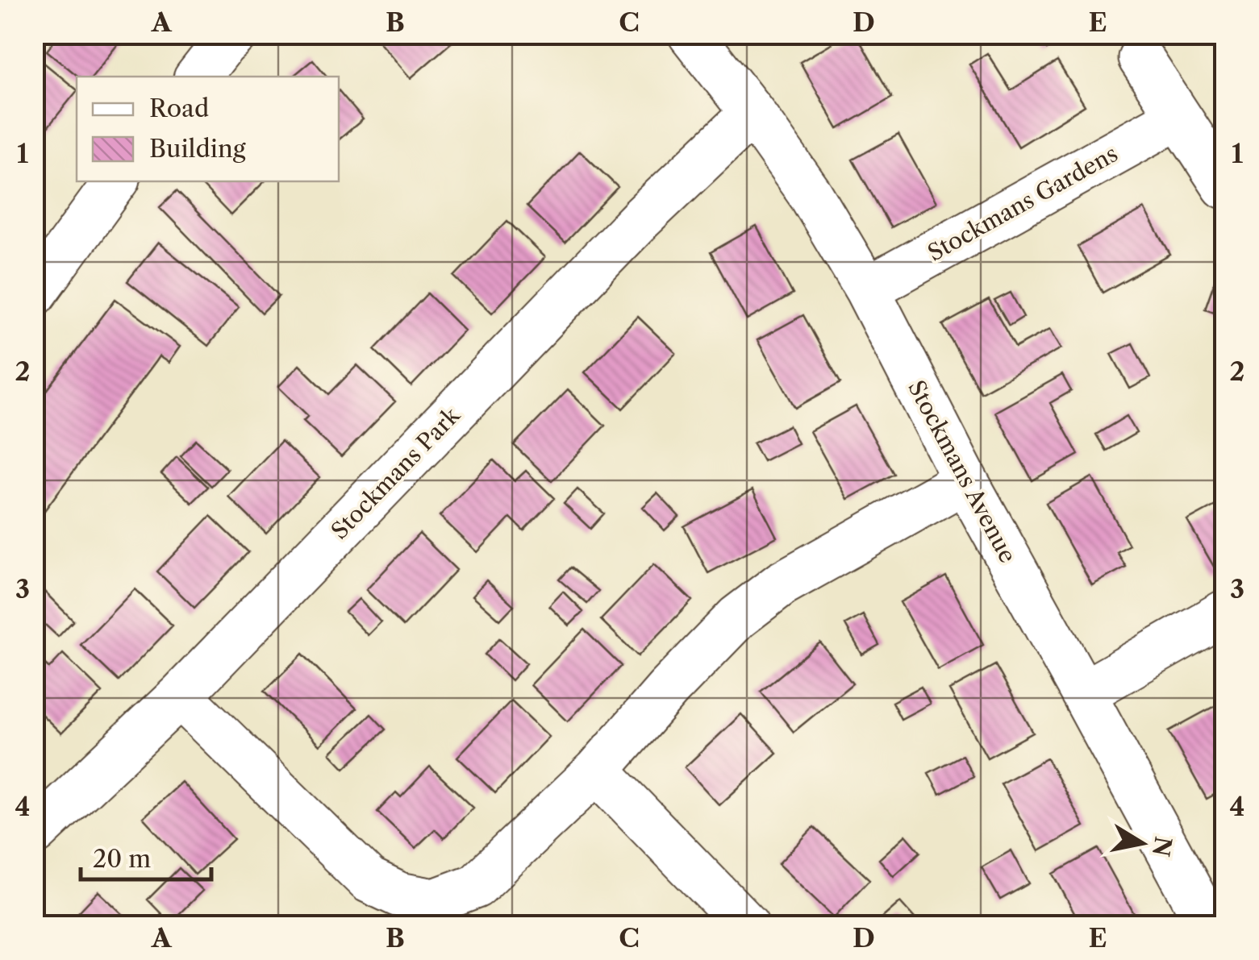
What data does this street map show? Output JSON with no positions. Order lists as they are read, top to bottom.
{
  "streets": {
    "street": ["Stockmans Gardens", "Stockmans Avenue", "Stockmans Park"]
  },
  "crossings": [
    ["Stockmans Gardens", "Stockmans Avenue"],
    ["Stockmans Avenue", "Stockmans Park"]
  ],
  "legend": ["Road", "Building"],
  "scale_bar": "20 m",
  "north": "right",
  "grid": {
    "columns": [
      "A",
      "B",
      "C",
      "D",
      "E"
    ],
    "rows": [
      "1",
      "2",
      "3",
      "4"
    ]
  }
}
